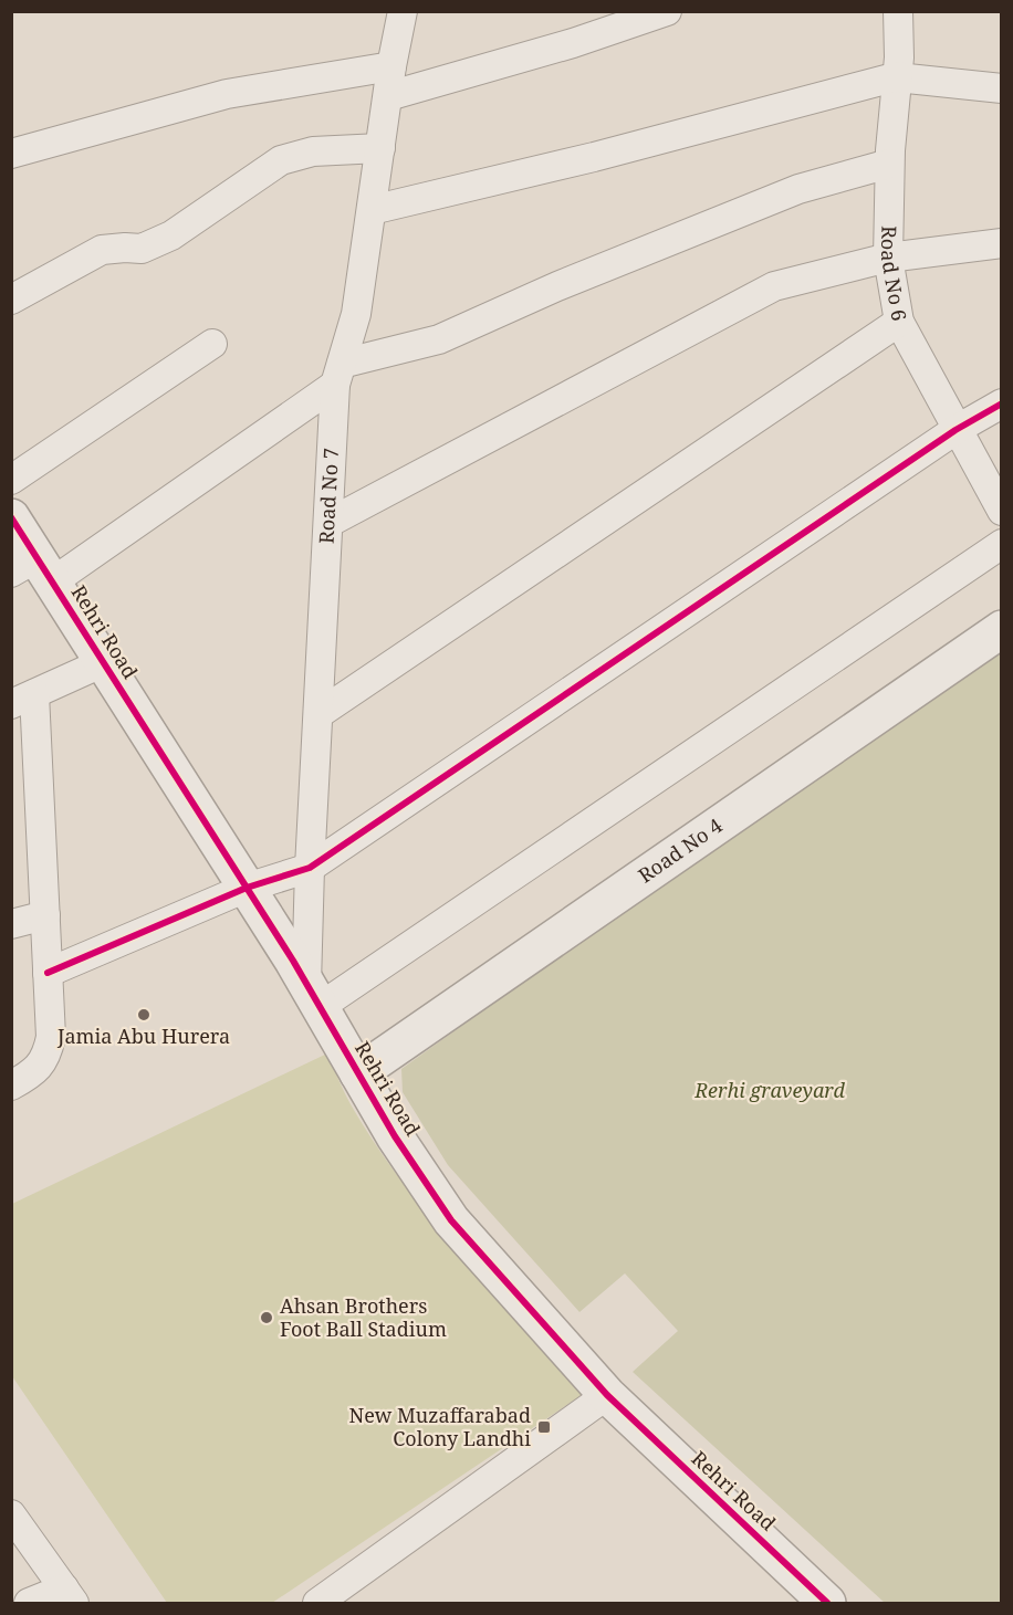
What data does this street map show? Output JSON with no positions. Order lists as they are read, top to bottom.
{
  "streets": {
    "street": [
      "Road No 6",
      "Road No 7",
      "Rehri Road",
      "Road No 4"
    ]
  },
  "crossings": [
    ["Road No 7", "Rehri Road"],
    ["Rehri Road", "Road No 4"]
  ],
  "parks": ["Rerhi graveyard"],
  "places": {
    "other": ["Jamia Abu Hurera", "Ahsan Brothers Foot Ball Stadium"],
    "transit": ["New Muzaffarabad Colony Landhi"]
  }
}
